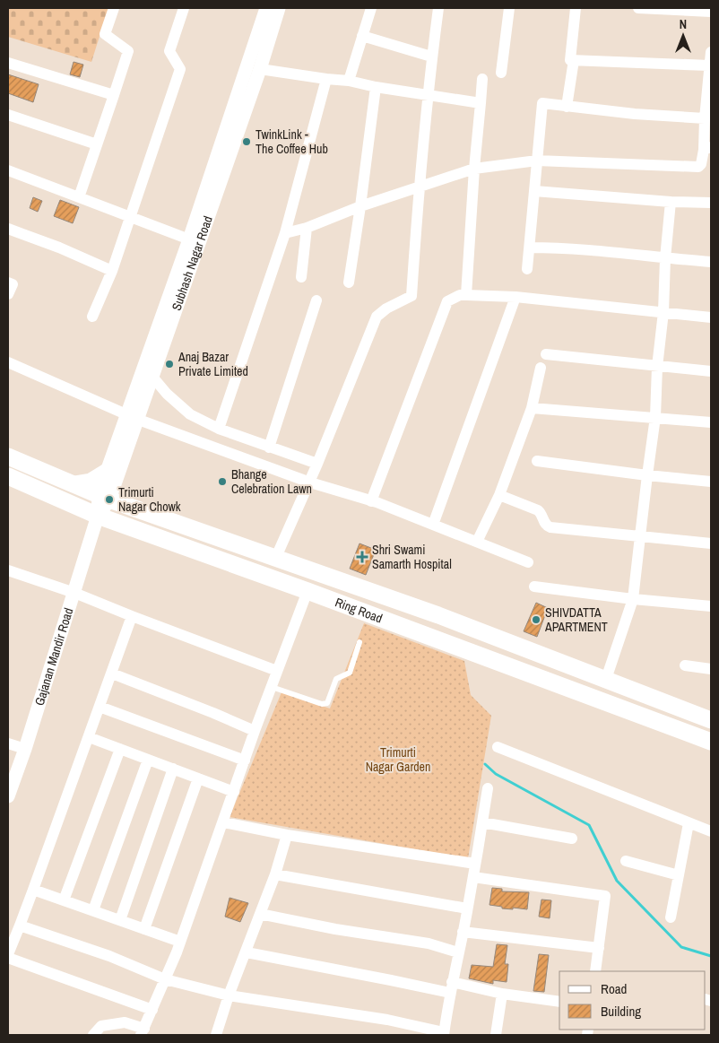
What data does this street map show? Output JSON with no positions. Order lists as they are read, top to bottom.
{
  "streets": {
    "main road": ["Ring Road"],
    "street": ["Subhash Nagar Road", "Gajanan Mandir Road"]
  },
  "crossings": [
    ["Subhash Nagar Road", "Gajanan Mandir Road"],
    ["Ring Road", "Gajanan Mandir Road"]
  ],
  "parks": ["Trimurti Nagar Garden"],
  "places": {
    "other": [
      "TwinkLink - The Coffee Hub",
      "Anaj Bazar Private Limited",
      "Bhange Celebration Lawn",
      "Trimurti Nagar Chowk",
      "SHIVDATTA APARTMENT"
    ],
    "health": ["Shri Swami Samarth Hospital"]
  },
  "legend": ["Road", "Building"],
  "north": "top"
}
